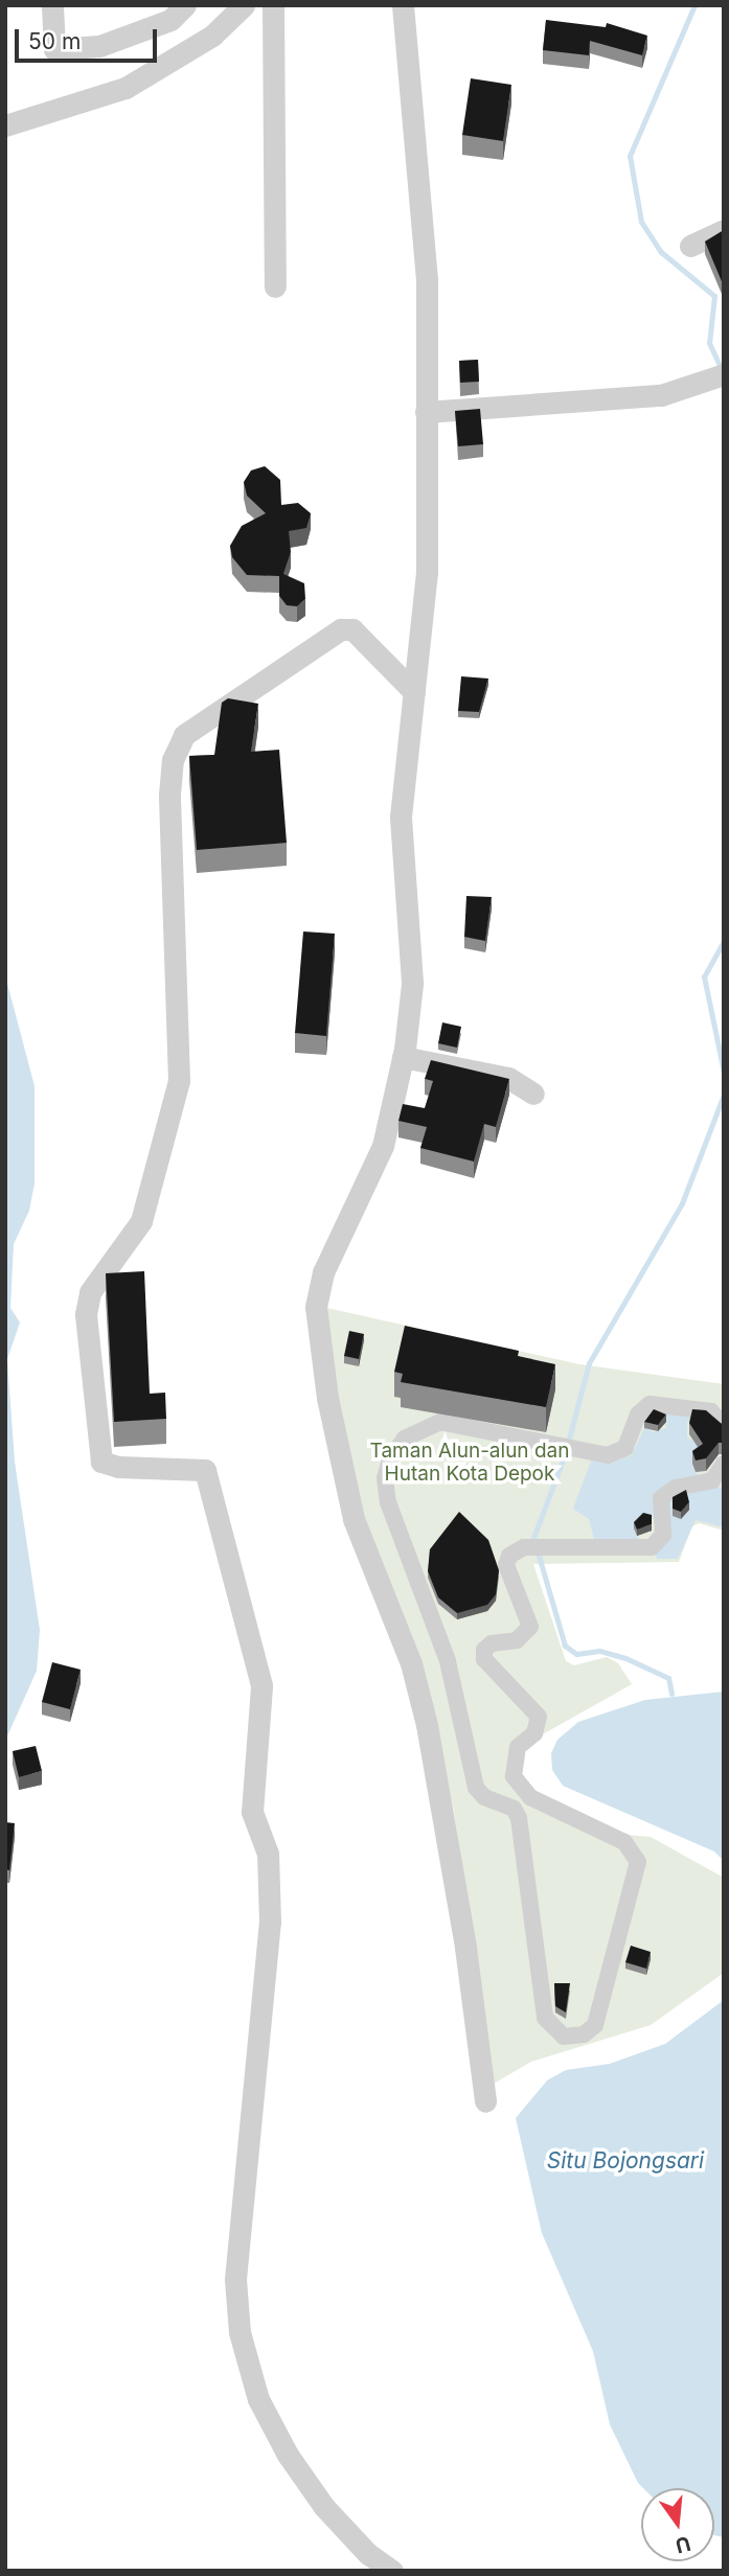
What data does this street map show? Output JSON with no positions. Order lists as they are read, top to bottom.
{
  "water": ["Situ Bojongsari"],
  "parks": ["Taman Alun-alun dan Hutan Kota Depok"],
  "scale_bar": "50 m",
  "north": "bottom"
}
